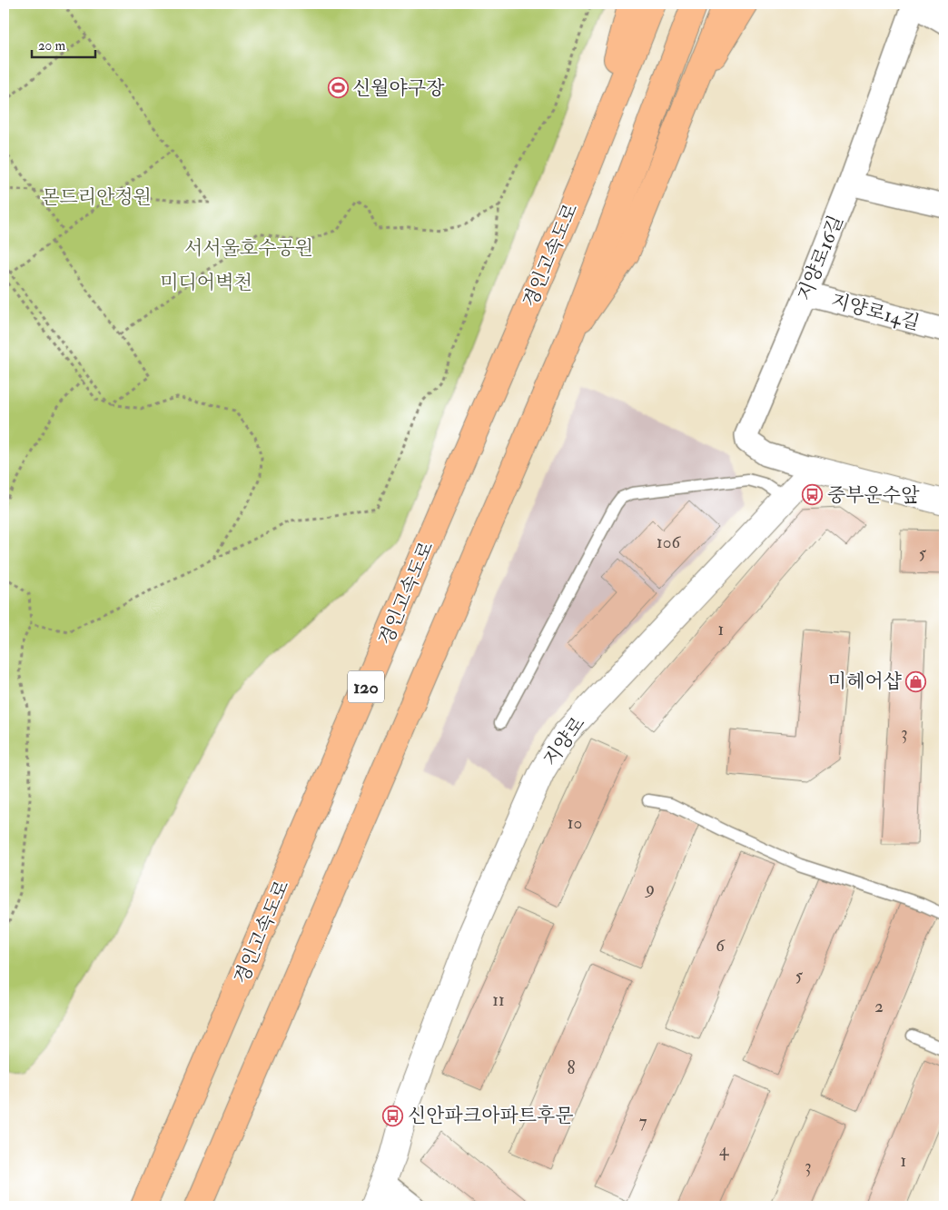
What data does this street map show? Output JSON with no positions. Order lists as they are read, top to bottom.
{
  "streets": {
    "main road": ["경인고속도로", "120"],
    "street": ["지양로16길", "지양로14길", "지양로"]
  },
  "crossings": [
    ["지양로16길", "지양로14길"],
    ["지양로16길", "지양로"]
  ],
  "parks": ["몬드리안정원", "서서울호수공원", "미디어벽천"],
  "places": {
    "sports": ["신월야구장"],
    "bus stop": ["중부운수앞", "신안파크아파트후문"],
    "shop": ["미헤어샵"]
  },
  "house_numbers": [
    "106",
    "5",
    "1",
    "3",
    "10",
    "9",
    "6",
    "5",
    "11",
    "2",
    "8",
    "7",
    "4",
    "1",
    "3"
  ],
  "scale_bar": "20 m"
}
